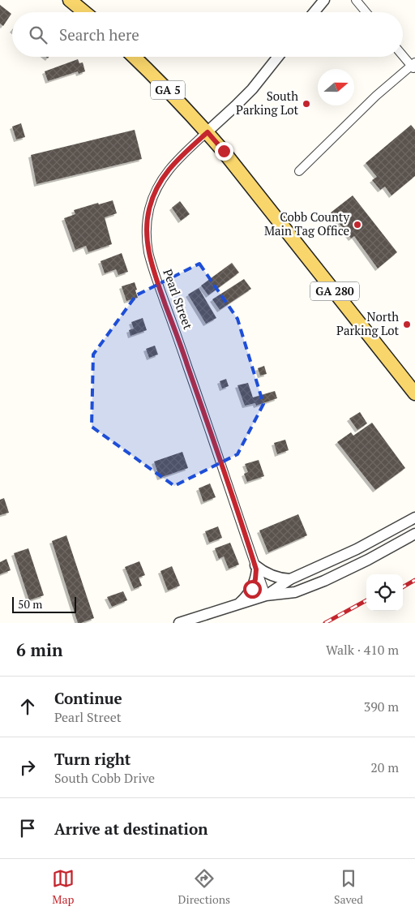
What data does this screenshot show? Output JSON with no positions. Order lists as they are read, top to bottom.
{
  "streets": {
    "main road": ["GA 5", "GA 280"],
    "street": ["Pearl Street"]
  },
  "crossings": [
    ["GA 5", "GA 280"],
    ["GA 5", "Pearl Street"],
    ["GA 280", "Pearl Street"]
  ],
  "places": ["South Parking Lot", "Cobb County Main Tag Office", "North Parking Lot"],
  "scale_bar": "50 m",
  "north": "right",
  "page": {
    "search": "Search here",
    "scale": "50 m",
    "heading": ["6 min", "Walk · 410 m"],
    "list": [
      ["Continue", "Pearl Street", "390 m"],
      ["Turn right", "South Cobb Drive", "20 m"],
      "Arrive at destination"
    ],
    "nav": ["Map", "Directions", "Saved"]
  }
}
